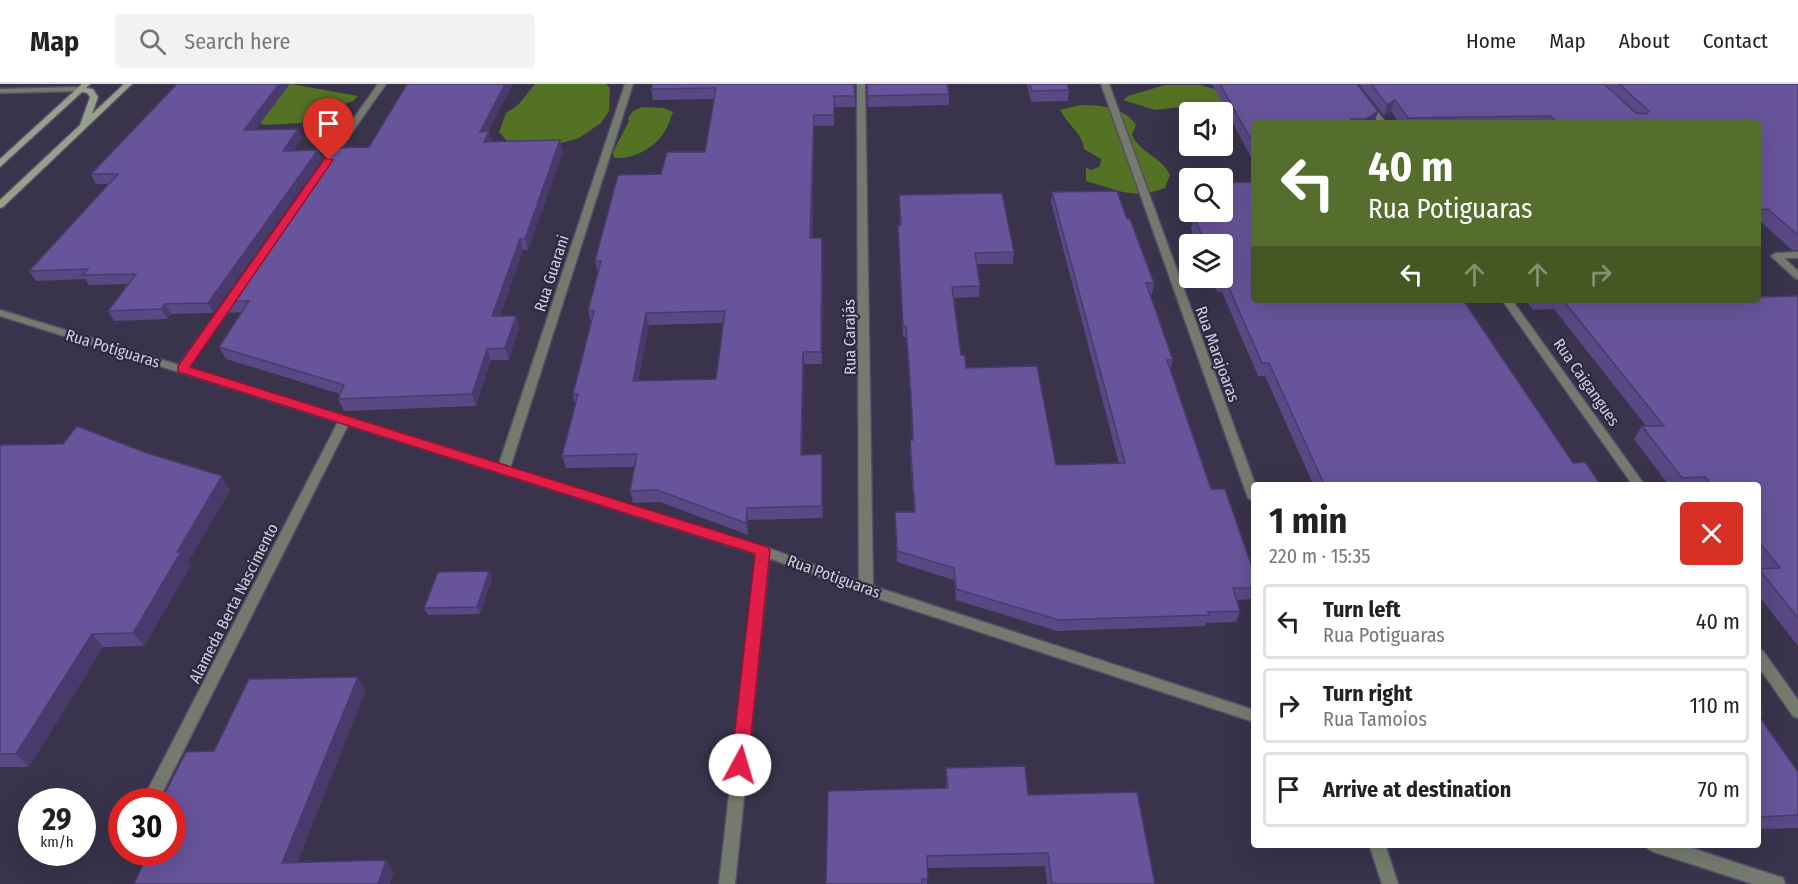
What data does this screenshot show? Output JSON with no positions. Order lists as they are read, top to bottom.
{
  "streets": {
    "street": [
      "Rua Guarani",
      "Rua Carajás",
      "Rua Potiguaras",
      "Rua Marajoaras",
      "Rua Caigangues",
      "Alameda Berta Nascimento"
    ]
  },
  "crossings": [
    ["Rua Guarani", "Rua Potiguaras"],
    ["Rua Carajás", "Rua Potiguaras"],
    ["Rua Potiguaras", "Alameda Berta Nascimento"]
  ],
  "page": {
    "header": "Map",
    "search": "Search here",
    "nav": [
      "Home",
      "Map",
      "About",
      "Contact"
    ],
    "turn": ["40 m", "Rua Potiguaras"],
    "heading": ["1 min", "220 m · 15:35"],
    "list": [
      {
        "name": "Turn left",
        "note": "Rua Potiguaras",
        "value": "40 m"
      },
      {
        "name": "Turn right",
        "note": "Rua Tamoios",
        "value": "110 m"
      },
      {
        "name": "Arrive at destination",
        "value": "70 m"
      }
    ],
    "speed": "29 km/h",
    "limit": "30"
  }
}
